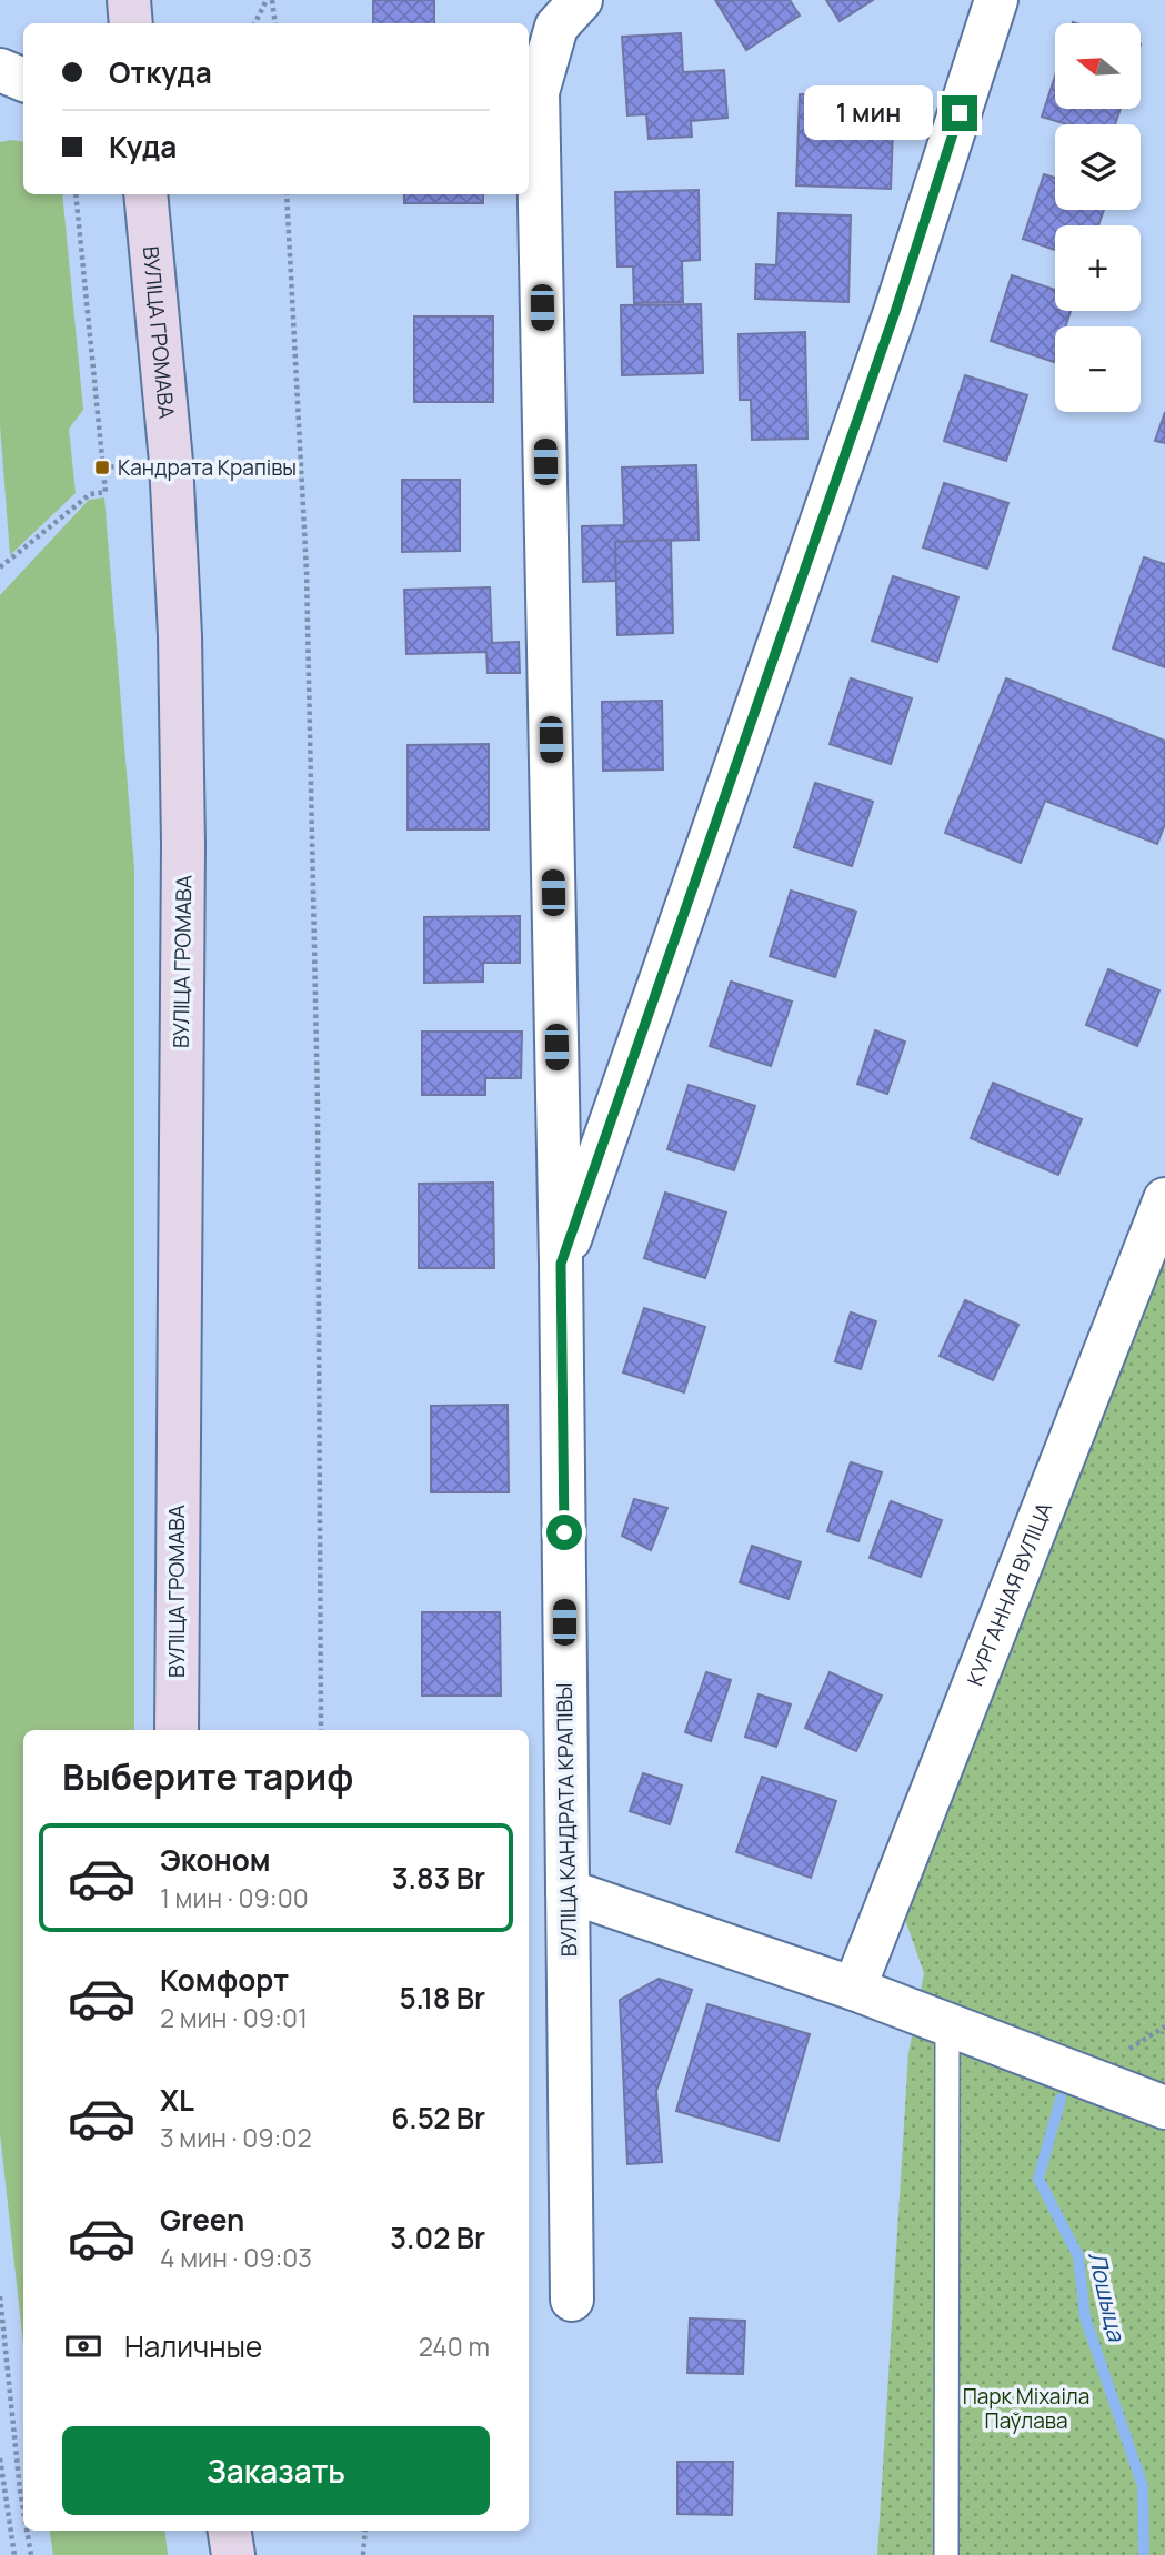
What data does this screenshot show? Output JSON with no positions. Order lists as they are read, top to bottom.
{
  "streets": {
    "main road": ["ВУЛІЦА ГРОМАВА"],
    "street": ["КУРГАННАЯ ВУЛІЦА", "ВУЛІЦА КАНДРАТА КРАПІВЫ"]
  },
  "water": ["Лошыца"],
  "parks": ["Парк Міхаіла Паўлава"],
  "places": {
    "transit": ["Кандрата Крапівы"]
  },
  "north": "left",
  "page": {
    "map_buttons": ["+", "−"],
    "banner": ["Откуда", "Куда"],
    "bubble": "1 мин",
    "heading": "Выберите тариф",
    "list": [
      {
        "name": "Эконом",
        "note": "1 мин · 09:00",
        "value": "3.83 Br"
      },
      {
        "name": "Комфорт",
        "note": "2 мин · 09:01",
        "value": "5.18 Br"
      },
      {
        "name": "XL",
        "note": "3 мин · 09:02",
        "value": "6.52 Br"
      },
      {
        "name": "Green",
        "note": "4 мин · 09:03",
        "value": "3.02 Br"
      }
    ],
    "pay": ["Наличные", "240 m"],
    "buttons": "Заказать"
  }
}
